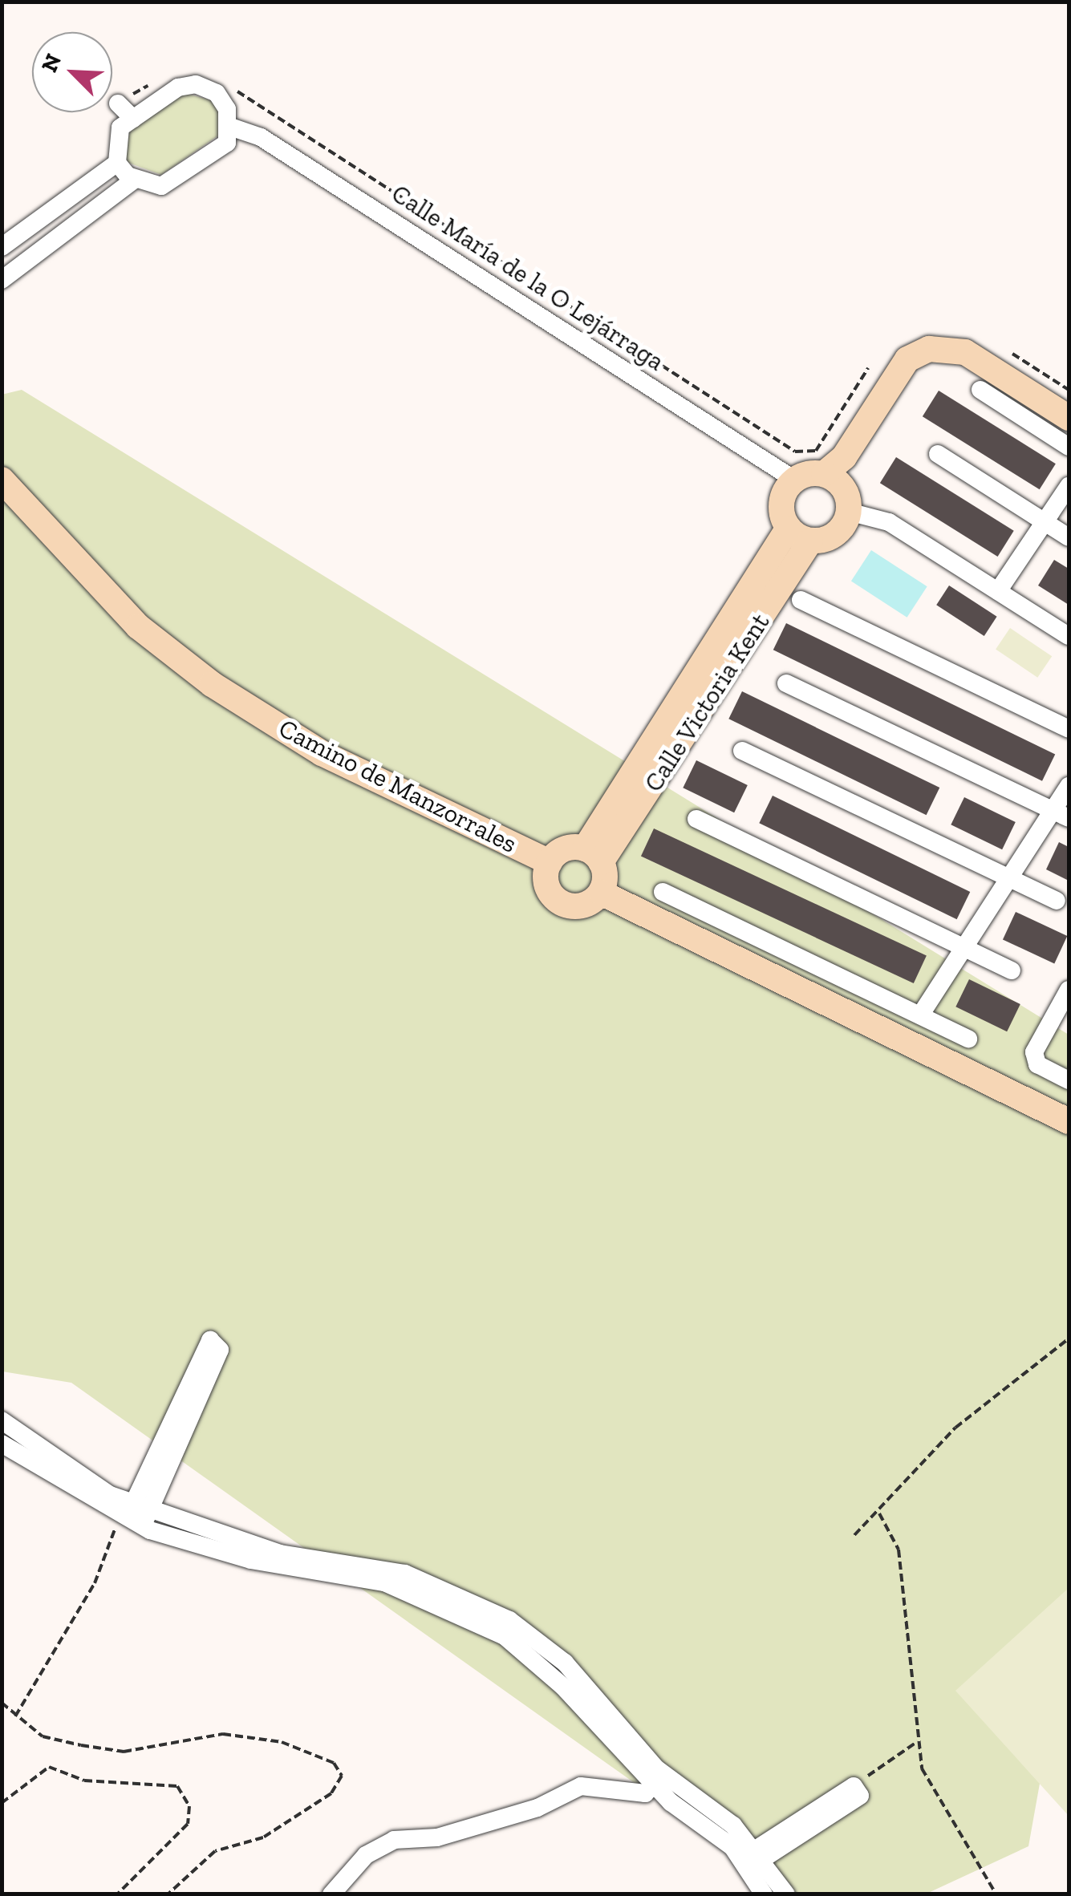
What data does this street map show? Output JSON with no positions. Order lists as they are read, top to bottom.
{
  "streets": {
    "street": ["Calle María de la O Lejárraga", "Calle Victoria Kent", "Camino de Manzorrales"]
  },
  "crossings": [
    ["Calle María de la O Lejárraga", "Calle Victoria Kent"],
    ["Calle Victoria Kent", "Camino de Manzorrales"]
  ],
  "north": "top left"
}
